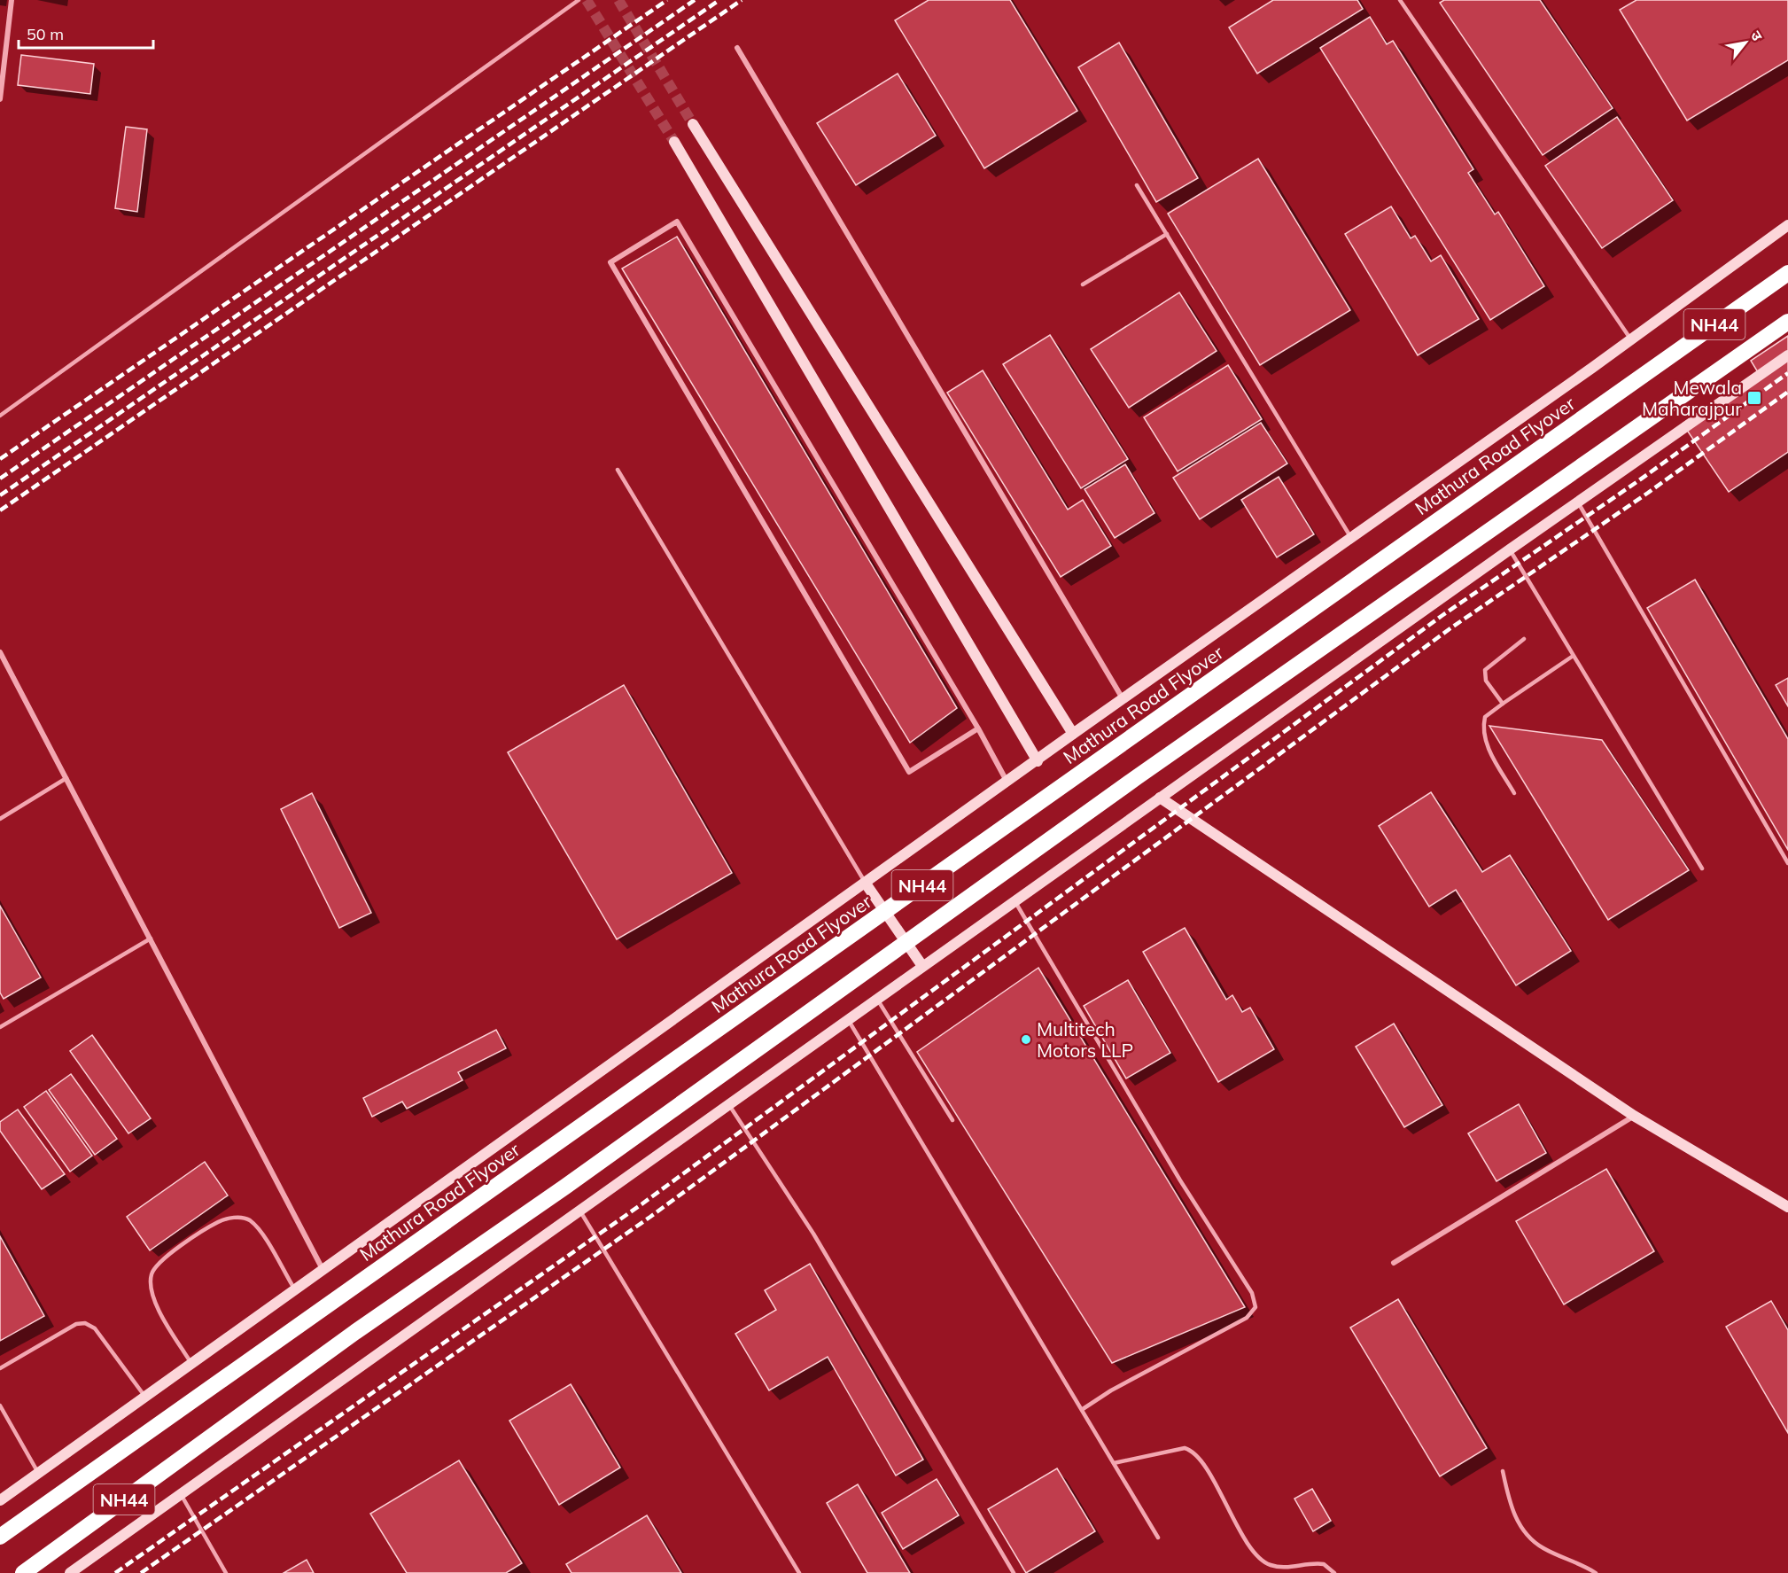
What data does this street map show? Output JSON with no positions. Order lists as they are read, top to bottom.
{
  "streets": {
    "highway": ["NH44", "Mathura Road Flyover"]
  },
  "places": {
    "transit": ["Mewala Maharajpur"],
    "other": ["Multitech Motors LLP"]
  },
  "scale_bar": "50 m",
  "north": "top right"
}
